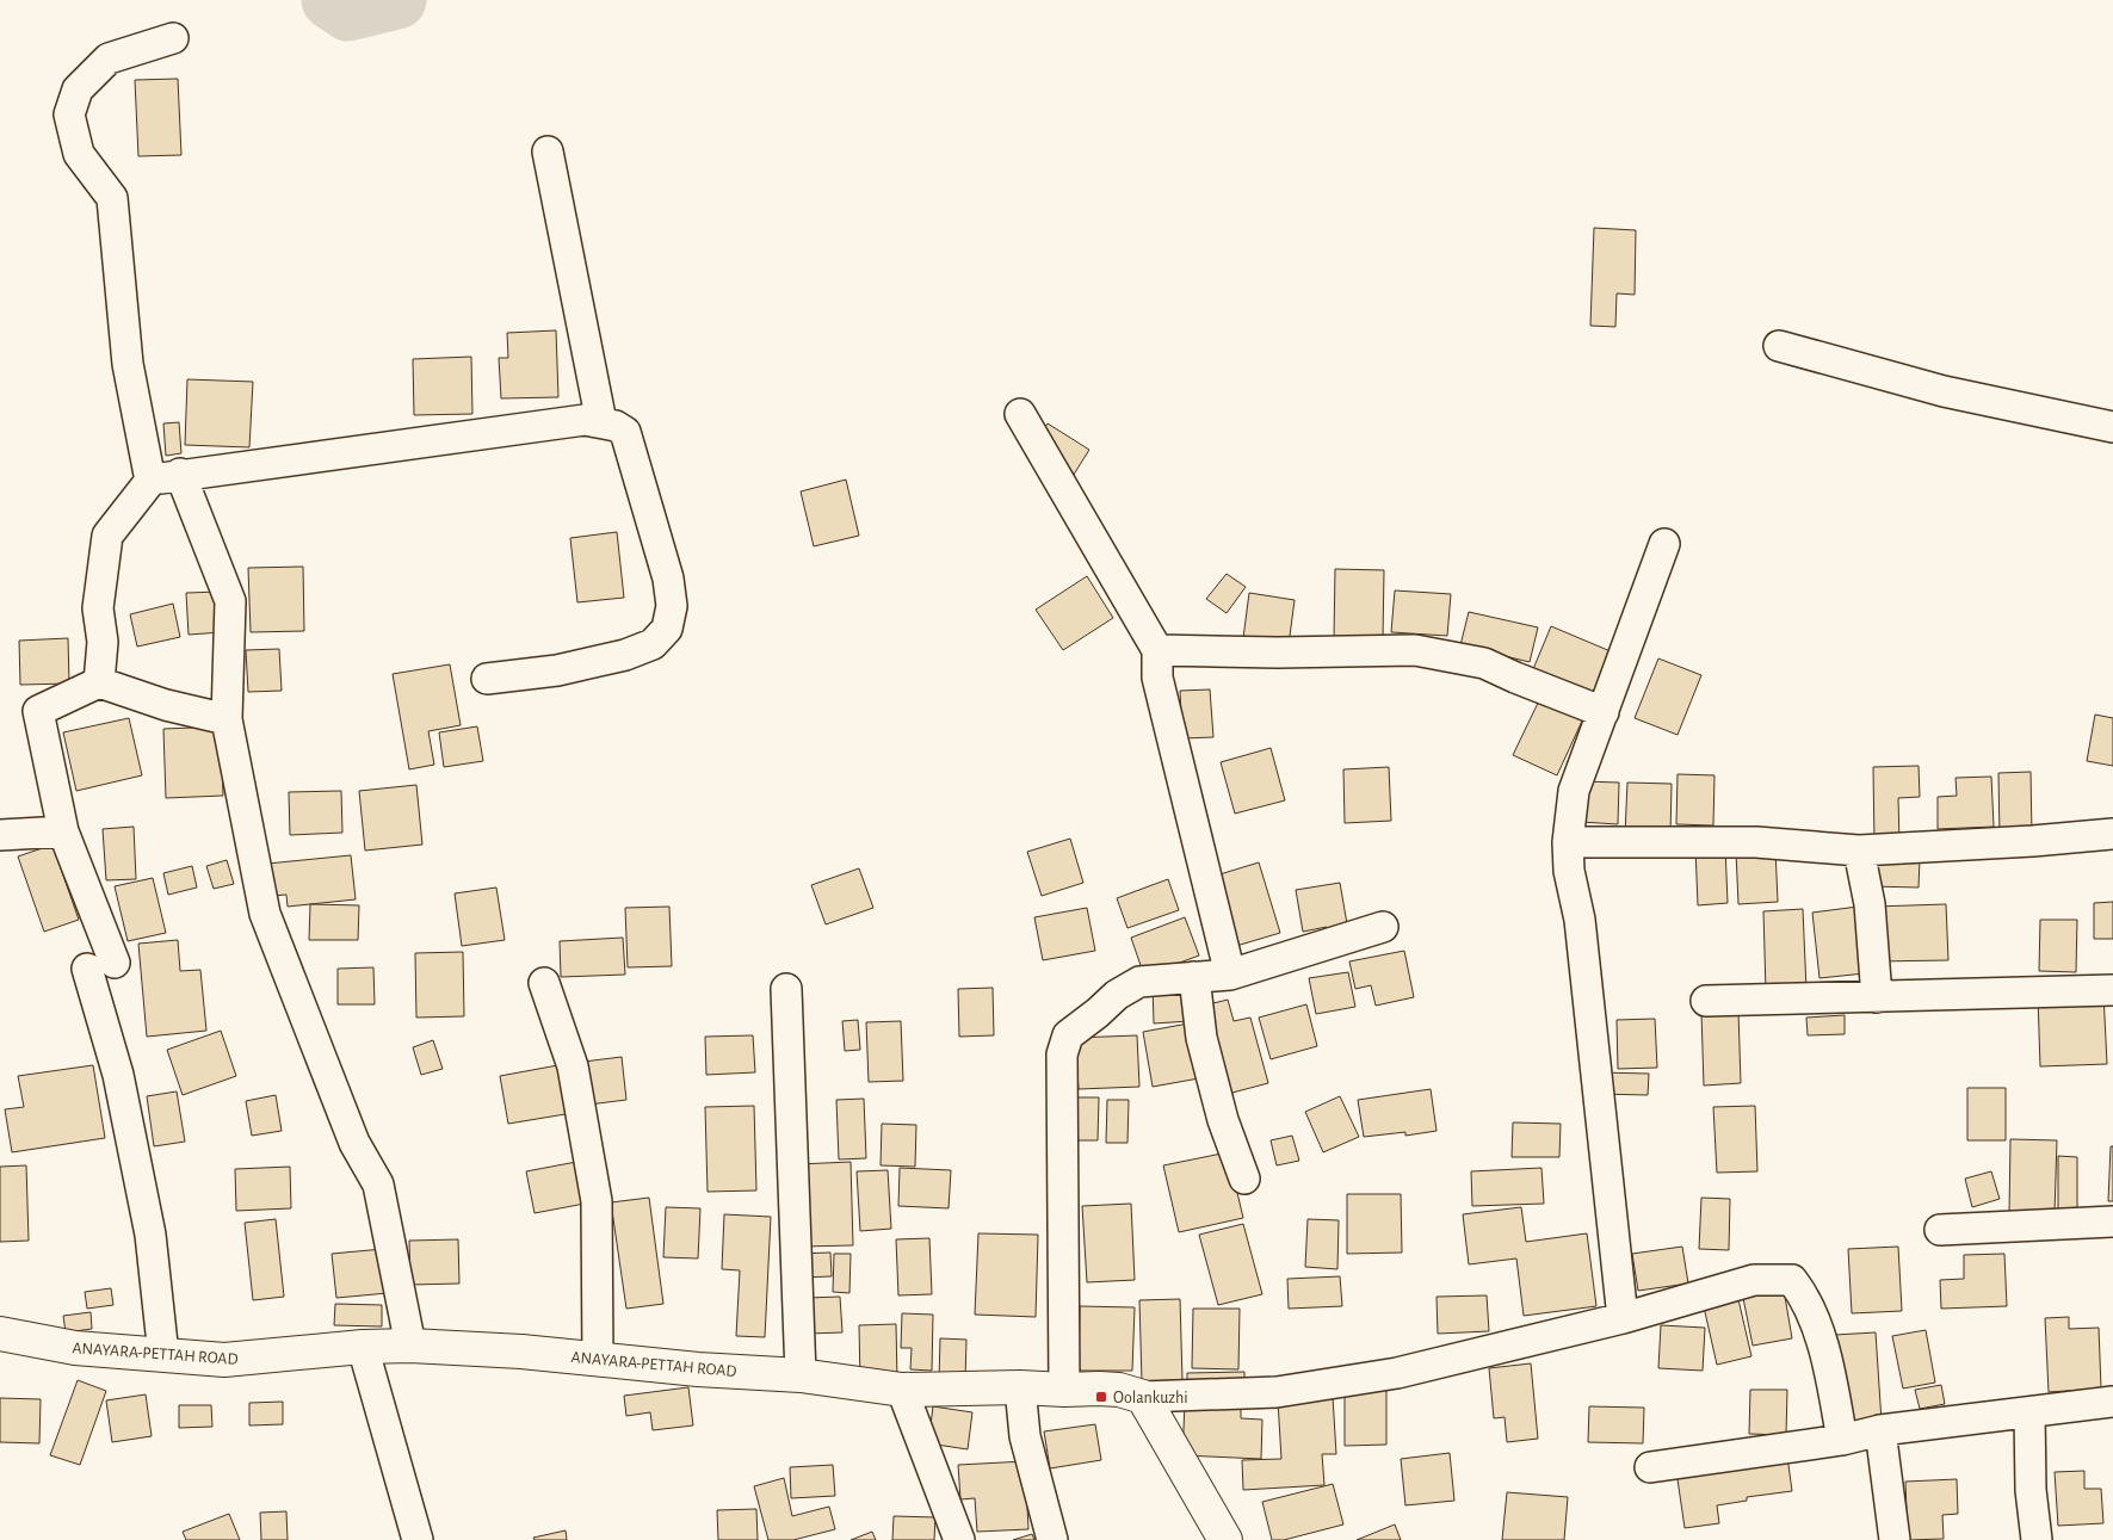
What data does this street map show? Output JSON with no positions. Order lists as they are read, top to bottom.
{
  "streets": {
    "main road": ["ANAYARA-PETTAH ROAD"]
  },
  "places": {
    "transit": ["Oolankuzhi"]
  }
}
